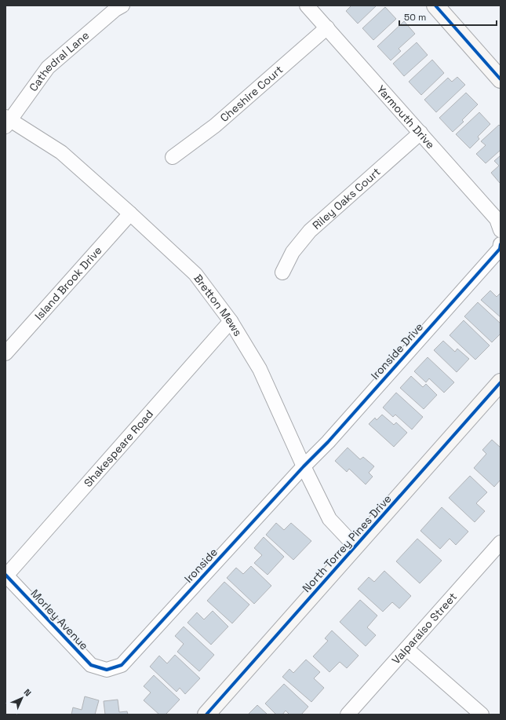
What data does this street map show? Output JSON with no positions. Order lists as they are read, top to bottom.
{
  "streets": {
    "main road": ["North Torrey Pines Drive"],
    "street": [
      "Cathedral Lane",
      "Cheshire Court",
      "Yarmouth Drive",
      "Riley Oaks Court",
      "Island Brook Drive",
      "Bretton Mews",
      "Ironside Drive",
      "Shakespeare Road",
      "Ironside",
      "Morley Avenue",
      "Valparaiso Street"
    ]
  },
  "crossings": [
    ["Cathedral Lane", "Bretton Mews"],
    ["Cheshire Court", "Yarmouth Drive"],
    ["Yarmouth Drive", "Riley Oaks Court"],
    ["Island Brook Drive", "Bretton Mews"],
    ["Bretton Mews", "Ironside Drive"],
    ["Bretton Mews", "Shakespeare Road"],
    ["Bretton Mews", "North Torrey Pines Drive"],
    ["Bretton Mews", "Ironside"],
    ["Ironside Drive", "Ironside"],
    ["Shakespeare Road", "Morley Avenue"],
    ["Ironside", "Morley Avenue"]
  ],
  "scale_bar": "50 m",
  "north": "top right"
}
